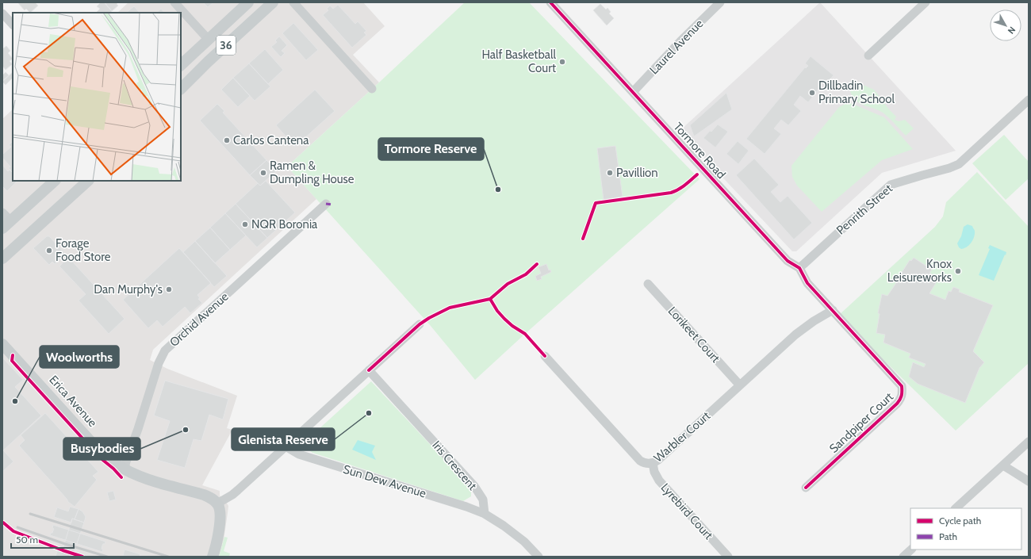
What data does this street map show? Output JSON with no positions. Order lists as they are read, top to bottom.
{
  "streets": {
    "main road": ["36", "Erica Avenue"],
    "street": [
      "Laurel Avenue",
      "Tormore Road",
      "Penrith Street",
      "Orchid Avenue",
      "Lorikeet Court",
      "Sandpiper Court",
      "Warbler Court",
      "Iris Crescent",
      "Sun Dew Avenue",
      "Lyrebird Court"
    ]
  },
  "crossings": [
    ["Laurel Avenue", "Tormore Road"],
    ["Tormore Road", "Penrith Street"],
    ["Orchid Avenue", "Erica Avenue"],
    ["Lorikeet Court", "Warbler Court"],
    ["Sandpiper Court", "Warbler Court"],
    ["Warbler Court", "Lyrebird Court"],
    ["Iris Crescent", "Sun Dew Avenue"]
  ],
  "places": [
    "Half Basketball Court",
    "Dillbadin Primary School",
    "Carlos Cantena",
    "Ramen & Dumpling House",
    "Pavillion",
    "Tormore Reserve",
    "NQR Boronia",
    "Forage Food Store",
    "Knox Leisureworks",
    "Dan Murphy's",
    "Woolworths",
    "Glenista Reserve",
    "Busybodies"
  ],
  "legend": ["Cycle path", "Path"],
  "scale_bar": "50 m",
  "north": "bottom right"
}
